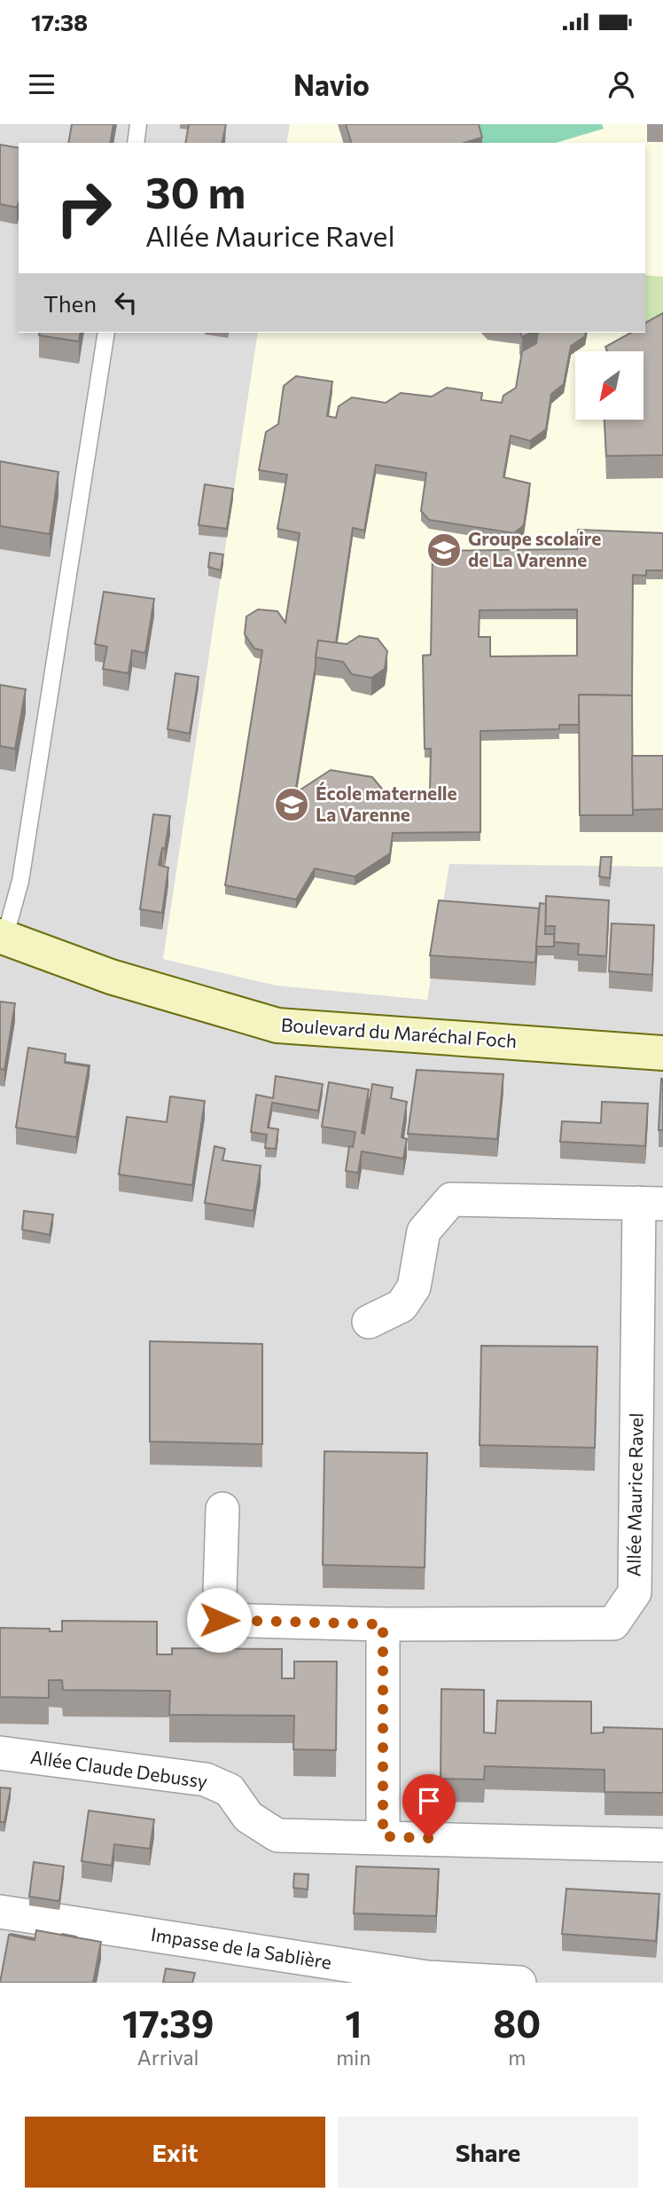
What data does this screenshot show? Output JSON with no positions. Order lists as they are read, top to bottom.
{
  "streets": {
    "main road": ["Boulevard du Maréchal Foch"],
    "street": ["Allée Maurice Ravel", "Allée Claude Debussy", "Impasse de la Sablière"]
  },
  "places": {
    "school or university": ["Groupe scolaire de La Varenne", "École maternelle La Varenne"]
  },
  "north": "bottom left",
  "page": {
    "status": "17:38",
    "header": "Navio",
    "turn": ["30 m", "Allée Maurice Ravel"],
    "then": "Then",
    "eta": [
      "17:39",
      "Arrival",
      "1",
      "min",
      "80",
      "m"
    ],
    "buttons": ["Exit", "Share"]
  }
}
